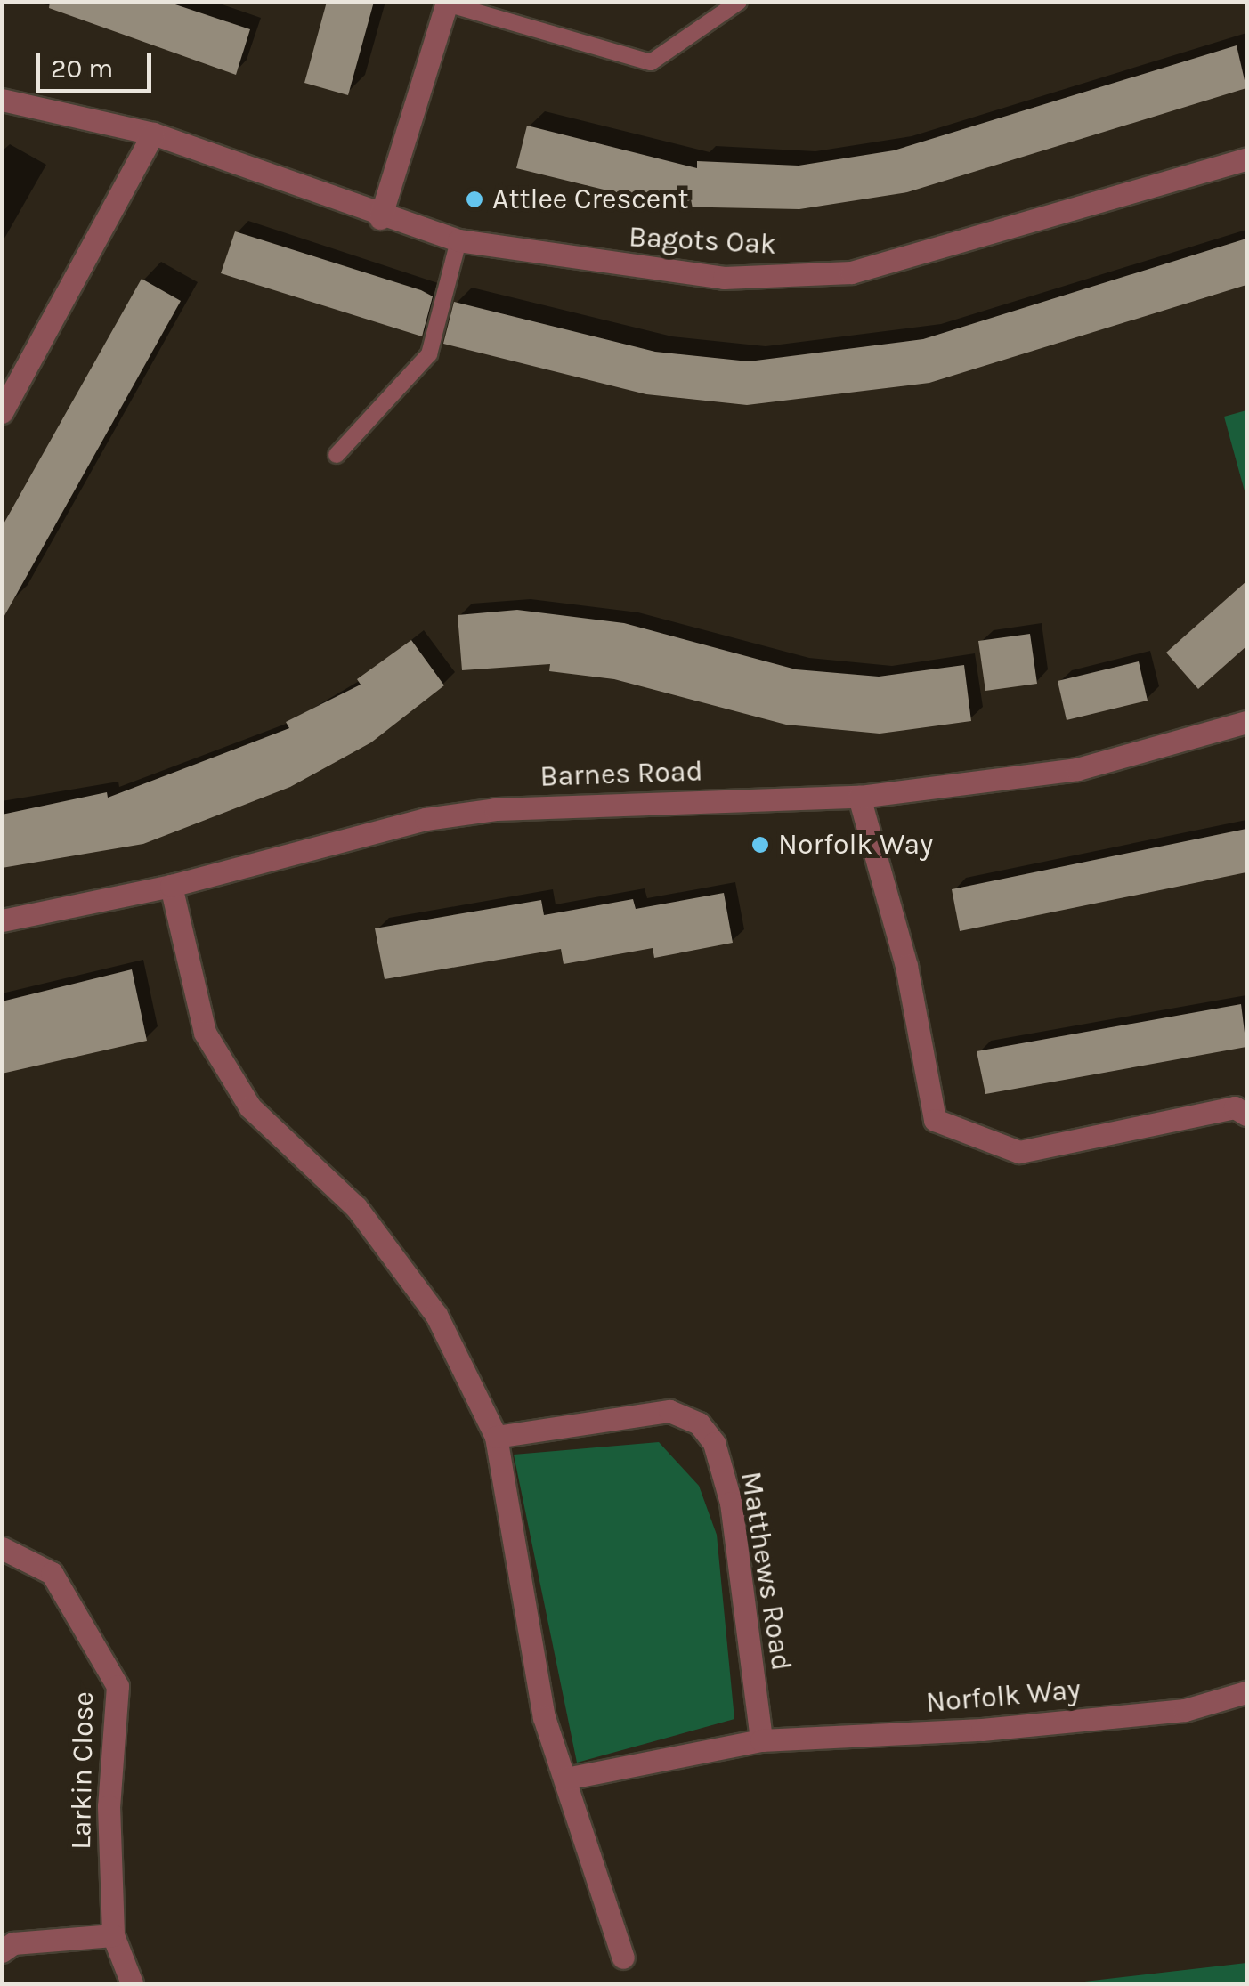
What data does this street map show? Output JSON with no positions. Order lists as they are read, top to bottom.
{
  "streets": {
    "street": [
      "Bagots Oak",
      "Barnes Road",
      "Matthews Road",
      "Norfolk Way",
      "Larkin Close"
    ]
  },
  "crossings": [
    ["Matthews Road", "Norfolk Way"]
  ],
  "places": ["Attlee Crescent", "Norfolk Way"],
  "scale_bar": "20 m"
}
